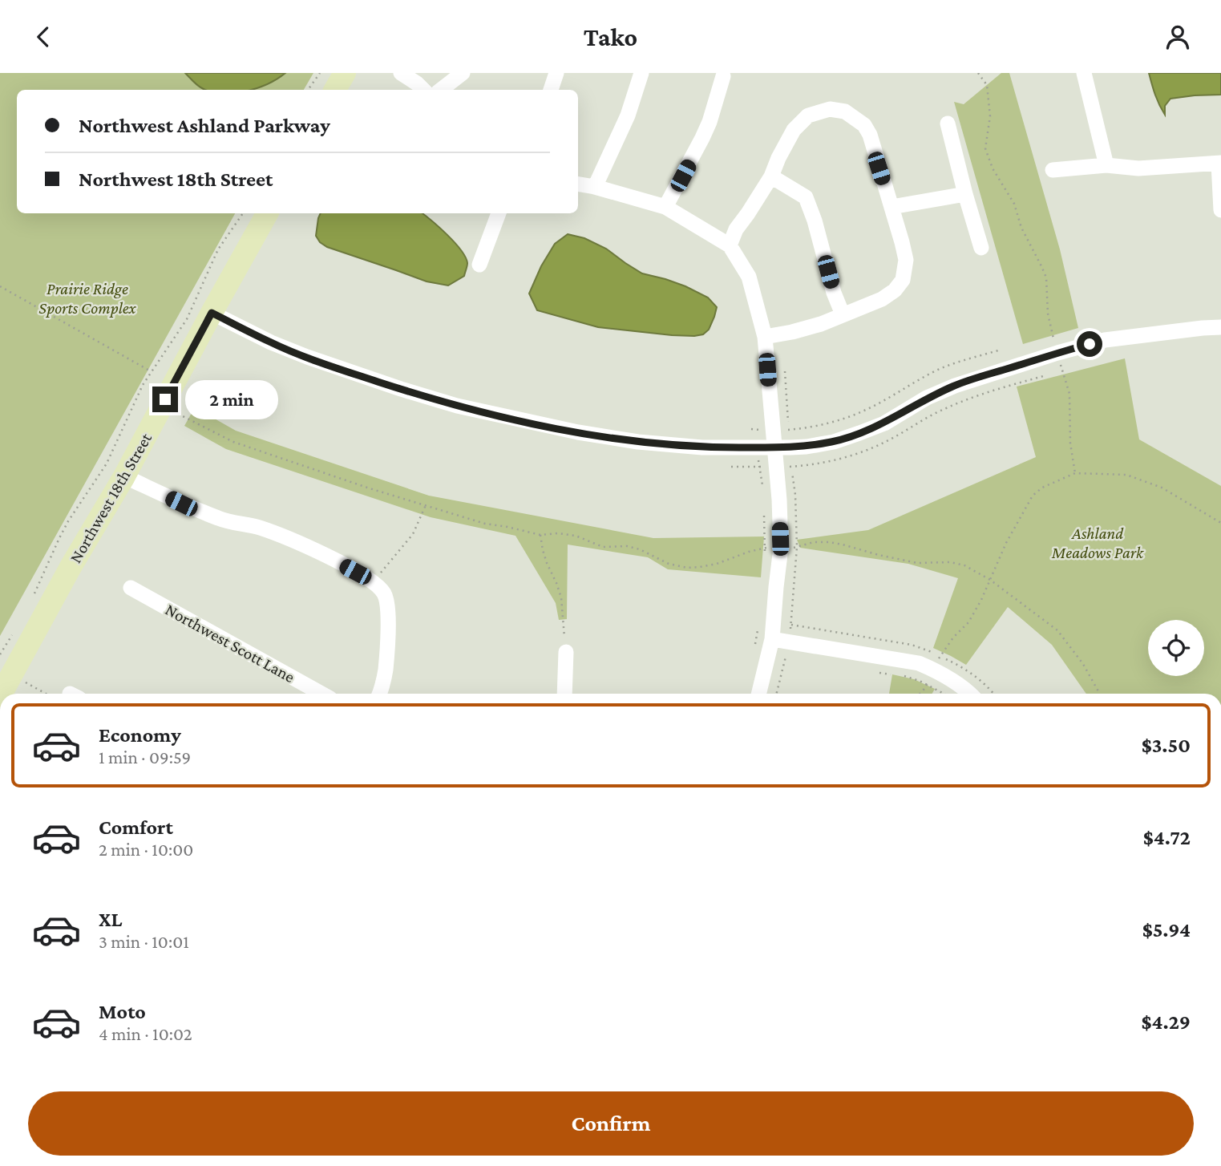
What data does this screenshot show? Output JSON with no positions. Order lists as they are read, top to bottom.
{
  "streets": {
    "main road": ["Northwest 18th Street"],
    "street": ["Northwest Scott Lane"]
  },
  "parks": ["Prairie Ridge Sports Complex", "Ashland Meadows Park"],
  "page": {
    "header": "Tako",
    "banner": ["Northwest Ashland Parkway", "Northwest 18th Street"],
    "bubble": "2 min",
    "list": [
      {
        "name": "Economy",
        "note": "1 min · 09:59",
        "value": "$3.50"
      },
      {
        "name": "Comfort",
        "note": "2 min · 10:00",
        "value": "$4.72"
      },
      {
        "name": "XL",
        "note": "3 min · 10:01",
        "value": "$5.94"
      },
      {
        "name": "Moto",
        "note": "4 min · 10:02",
        "value": "$4.29"
      }
    ],
    "buttons": "Confirm"
  }
}
